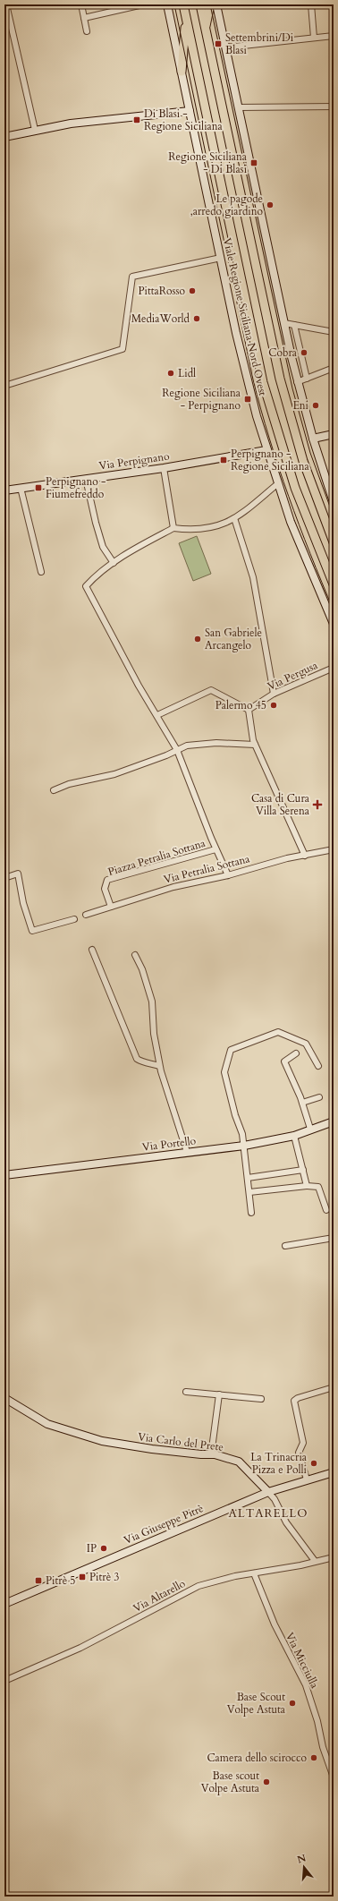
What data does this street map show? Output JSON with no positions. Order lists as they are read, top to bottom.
{
  "streets": {
    "main road": ["Viale Regione Siciliana Nord Ovest"],
    "street": [
      "Via Perpignano",
      "Via Pergusa",
      "Piazza Petralia Sottana",
      "Via Petralia Sottana",
      "Via Portello",
      "Via Carlo del Prete",
      "Via Giuseppe Pitrè",
      "Via Altarello",
      "Via Micciulla"
    ]
  },
  "crossings": [
    ["Viale Regione Siciliana Nord Ovest", "Via Perpignano"],
    ["Piazza Petralia Sottana", "Via Petralia Sottana"],
    ["Via Carlo del Prete", "Via Giuseppe Pitrè"],
    ["Via Carlo del Prete", "Via Altarello"],
    ["Via Altarello", "Via Micciulla"]
  ],
  "districts": ["ALTARELLO"],
  "places": {
    "transit": [
      "Settembrini/Di Blasi",
      "Di Blasi - Regione Siciliana",
      "Regione Siciliana - Di Blasi",
      "Regione Siciliana - Perpignano",
      "Perpignano - Regione Siciliana",
      "Perpignano - Fiumefreddo",
      "Pitrè 3",
      "Pitrè 5"
    ],
    "other": [
      "Le pagode ,arredo giardino",
      "PittaRosso",
      "MediaWorld",
      "Cobra",
      "Lidl",
      "Eni",
      "San Gabriele Arcangelo",
      "Palermo 45",
      "La Trinacria Pizza e Polli",
      "IP",
      "Base Scout Volpe Astuta",
      "Camera dello scirocco",
      "Base scout Volpe Astuta"
    ],
    "health": ["Casa di Cura Villa Serena"]
  },
  "north": "top"
}
